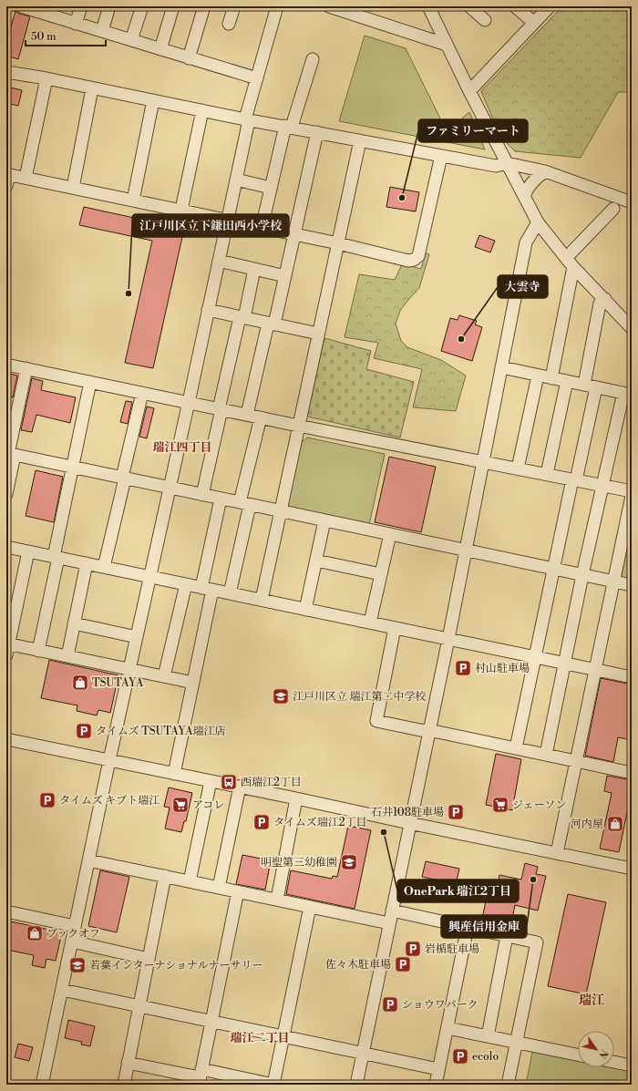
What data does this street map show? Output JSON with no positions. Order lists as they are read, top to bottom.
{
  "districts": ["瑞江四丁目", "瑞江", "瑞江二丁目"],
  "places": {
    "other": [
      "ファミリーマート",
      "江戸川区立下鎌田西小学校",
      "大雲寺",
      "OnePark 瑞江2丁目",
      "興産信用金庫"
    ],
    "parking": [
      "村山駐車場",
      "タイムズ TSUTAYA瑞江店",
      "タイムズ キプト瑞江",
      "石井108駐車場",
      "タイムズ瑞江2丁目",
      "岩楯駐車場",
      "佐々木駐車場",
      "ショウワパーク",
      "ecolo"
    ],
    "shop": ["TSUTAYA", "河内屋", "ブックオフ"],
    "school or university": ["江戸川区立 瑞江第二中学校", "明聖第三幼稚園", "若葉インターナショナルナーサリー"],
    "bus stop": ["西瑞江2丁目"],
    "supermarket": ["アコレ", "ジェーソン"]
  },
  "scale_bar": "50 m",
  "north": "bottom right"
}
